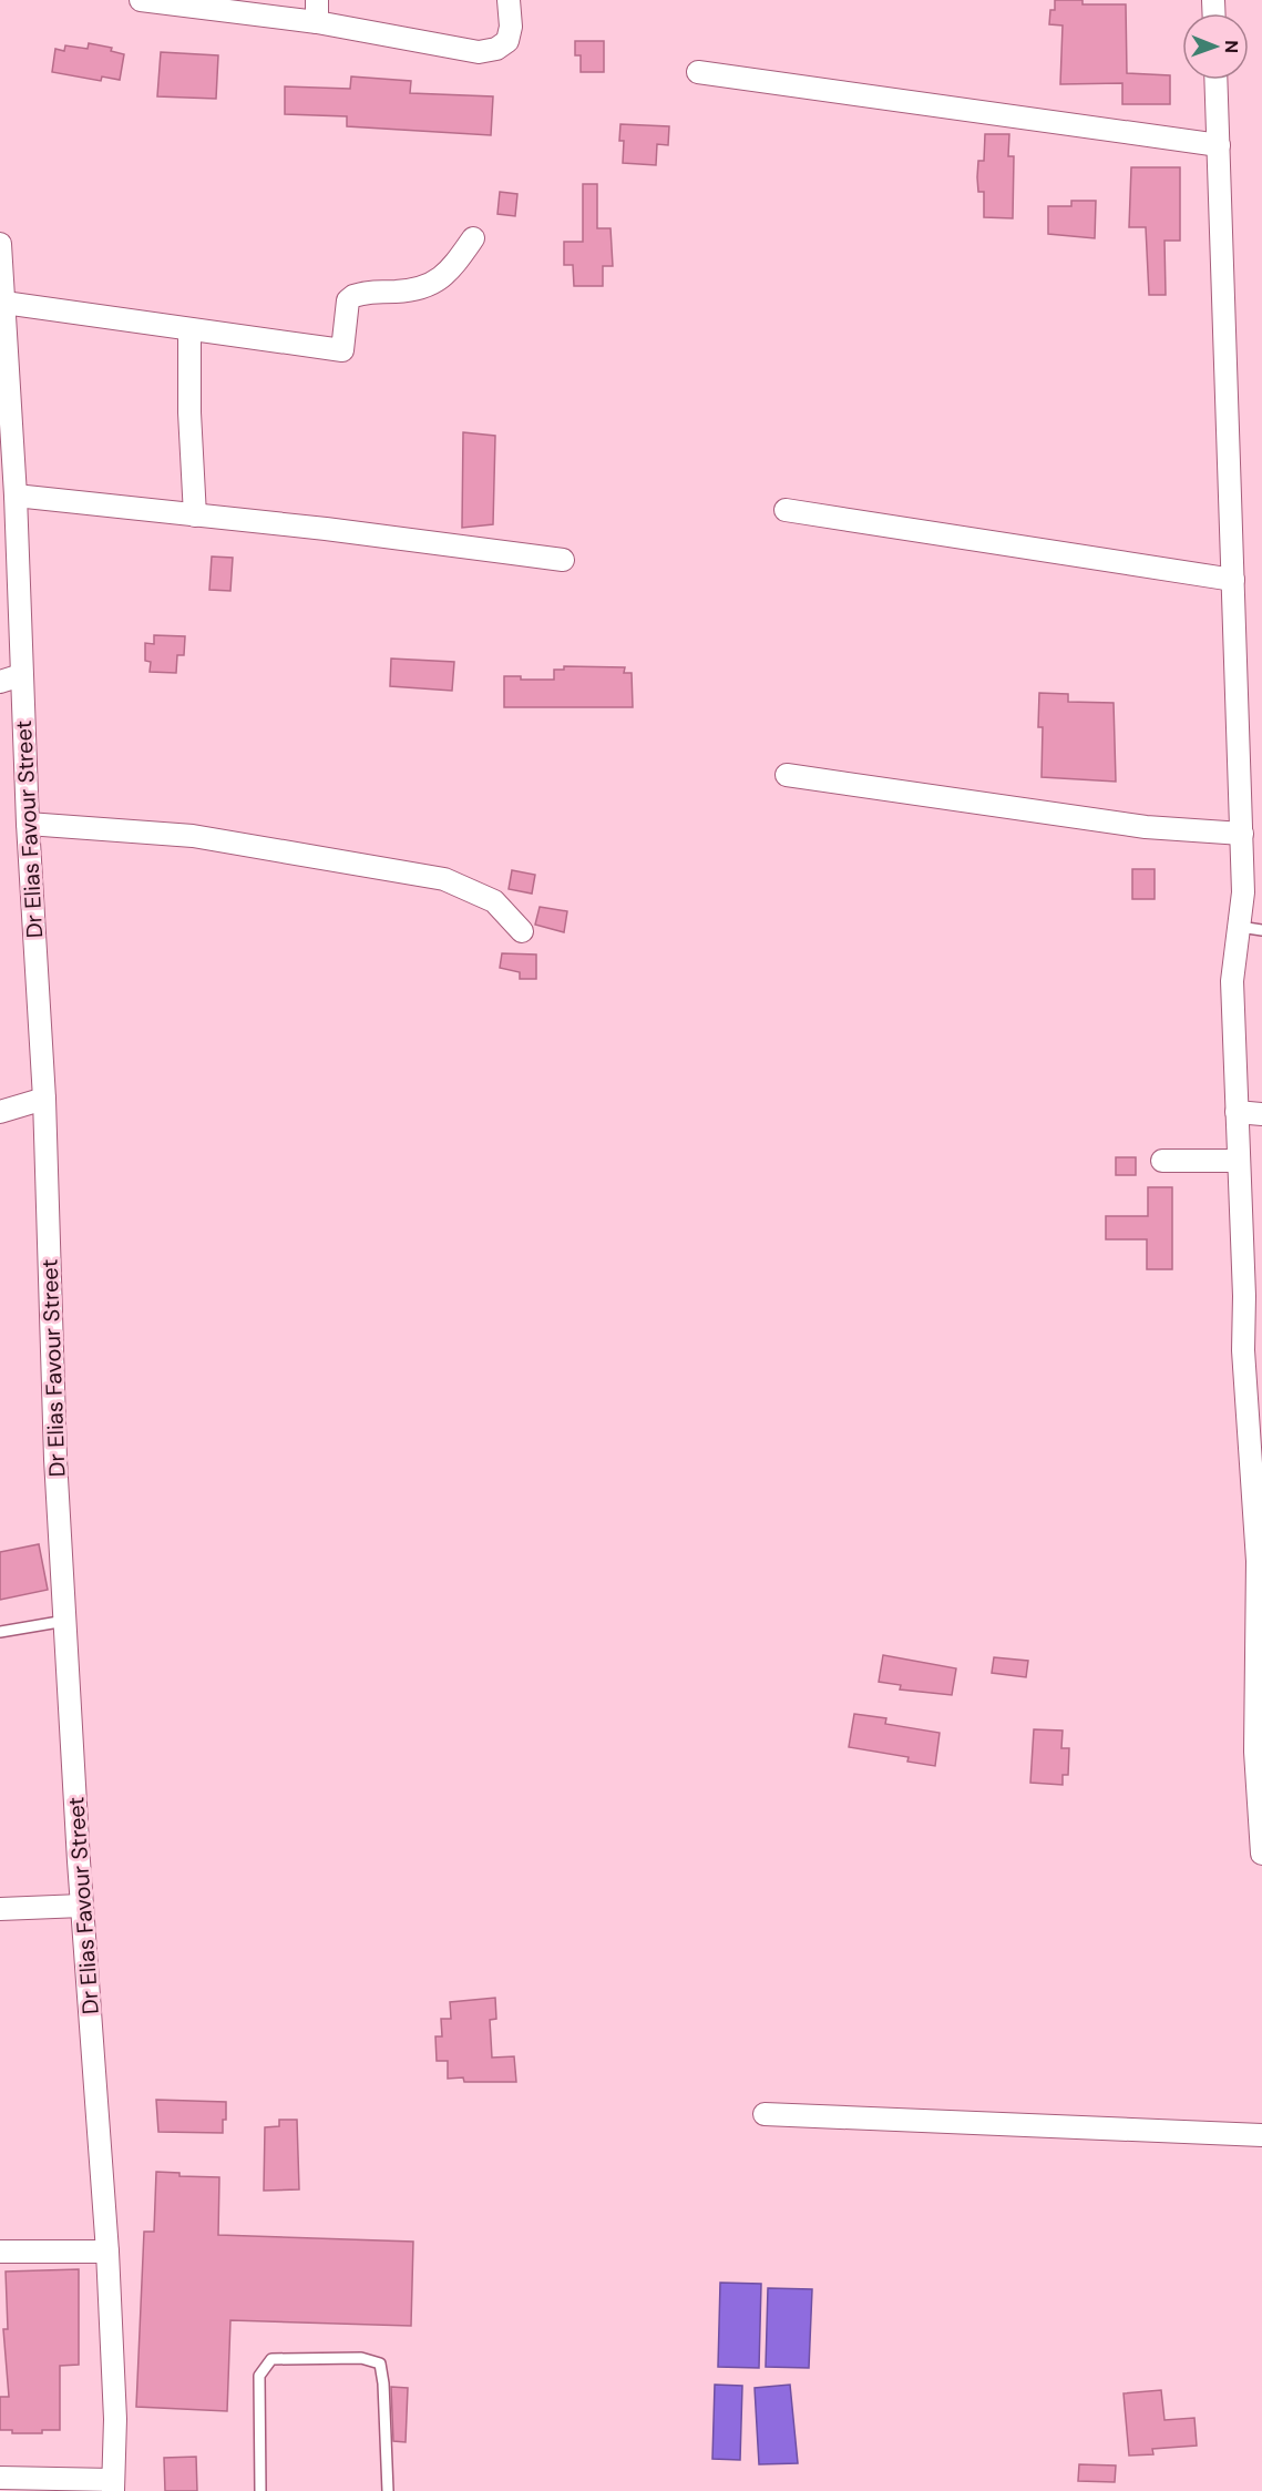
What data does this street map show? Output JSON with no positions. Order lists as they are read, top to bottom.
{
  "streets": {
    "street": ["Dr Elias Favour Street"]
  },
  "north": "right"
}
